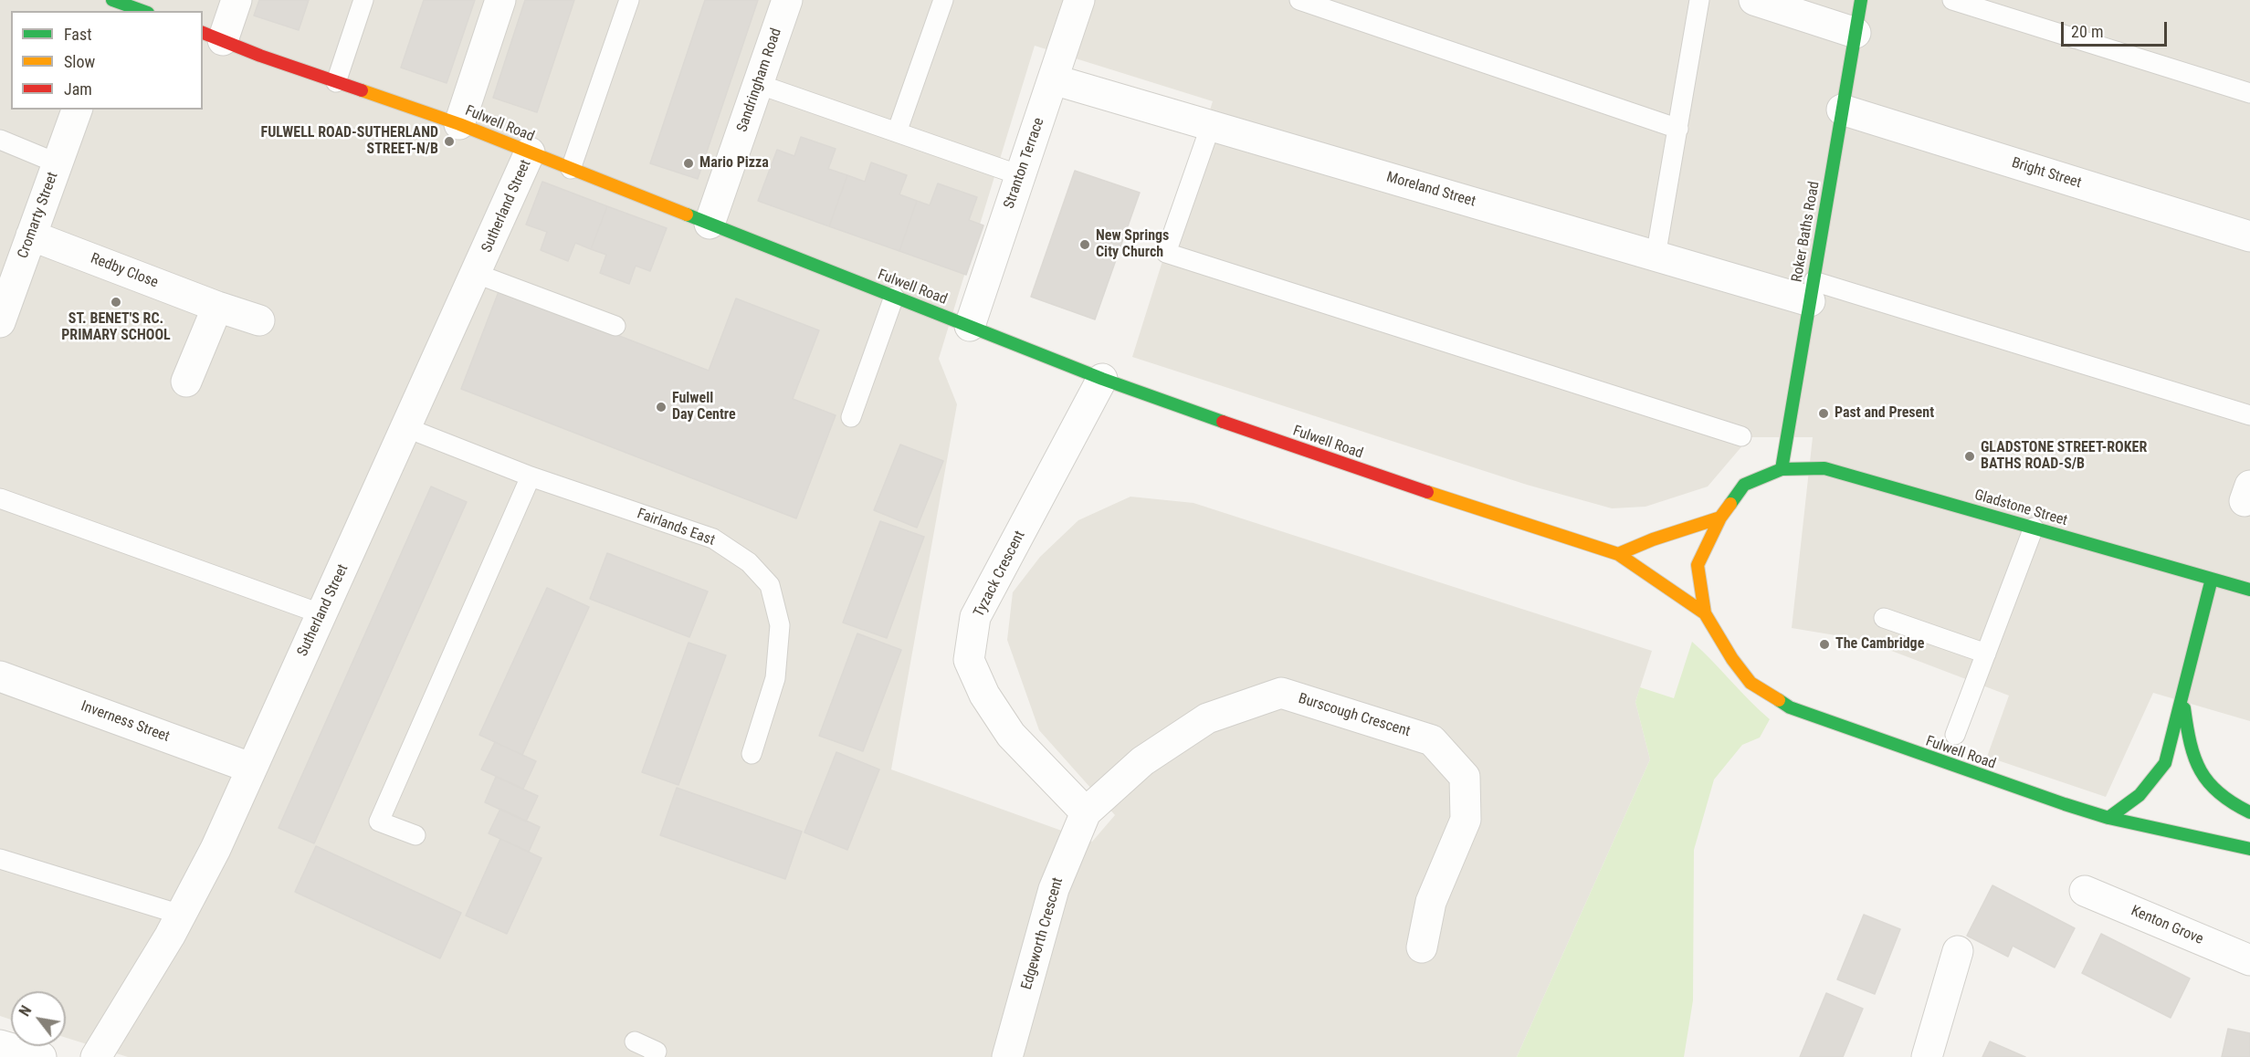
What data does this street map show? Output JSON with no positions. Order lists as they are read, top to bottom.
{
  "streets": {
    "street": [
      "Sandringham Road",
      "Fulwell Road",
      "Stranton Terrace",
      "Bright Street",
      "Moreland Street",
      "Sutherland Street",
      "Cromarty Street",
      "Roker Baths Road",
      "Redby Close",
      "Gladstone Street",
      "Tyzack Crescent",
      "Burscough Crescent",
      "Inverness Street",
      "Kenton Grove",
      "Edgeworth Crescent"
    ],
    "lane": ["Fairlands East"]
  },
  "crossings": [
    ["Sandringham Road", "Fulwell Road"],
    ["Fulwell Road", "Stranton Terrace"],
    ["Fulwell Road", "Sutherland Street"],
    ["Fulwell Road", "Roker Baths Road"],
    ["Fulwell Road", "Gladstone Street"],
    ["Fulwell Road", "Tyzack Crescent"],
    ["Stranton Terrace", "Moreland Street"],
    ["Bright Street", "Roker Baths Road"],
    ["Moreland Street", "Roker Baths Road"],
    ["Sutherland Street", "Fairlands East"],
    ["Sutherland Street", "Inverness Street"],
    ["Cromarty Street", "Redby Close"],
    ["Roker Baths Road", "Gladstone Street"],
    ["Tyzack Crescent", "Burscough Crescent"],
    ["Tyzack Crescent", "Edgeworth Crescent"],
    ["Burscough Crescent", "Edgeworth Crescent"]
  ],
  "places": [
    "FULWELL ROAD-SUTHERLAND STREET-N/B",
    "Mario Pizza",
    "New Springs City Church",
    "ST. BENET'S RC. PRIMARY SCHOOL",
    "Fulwell Day Centre",
    "Past and Present",
    "GLADSTONE STREET-ROKER BATHS ROAD-S/B",
    "The Cambridge"
  ],
  "legend": ["Fast", "Slow", "Jam"],
  "scale_bar": "20 m",
  "north": "top left"
}
